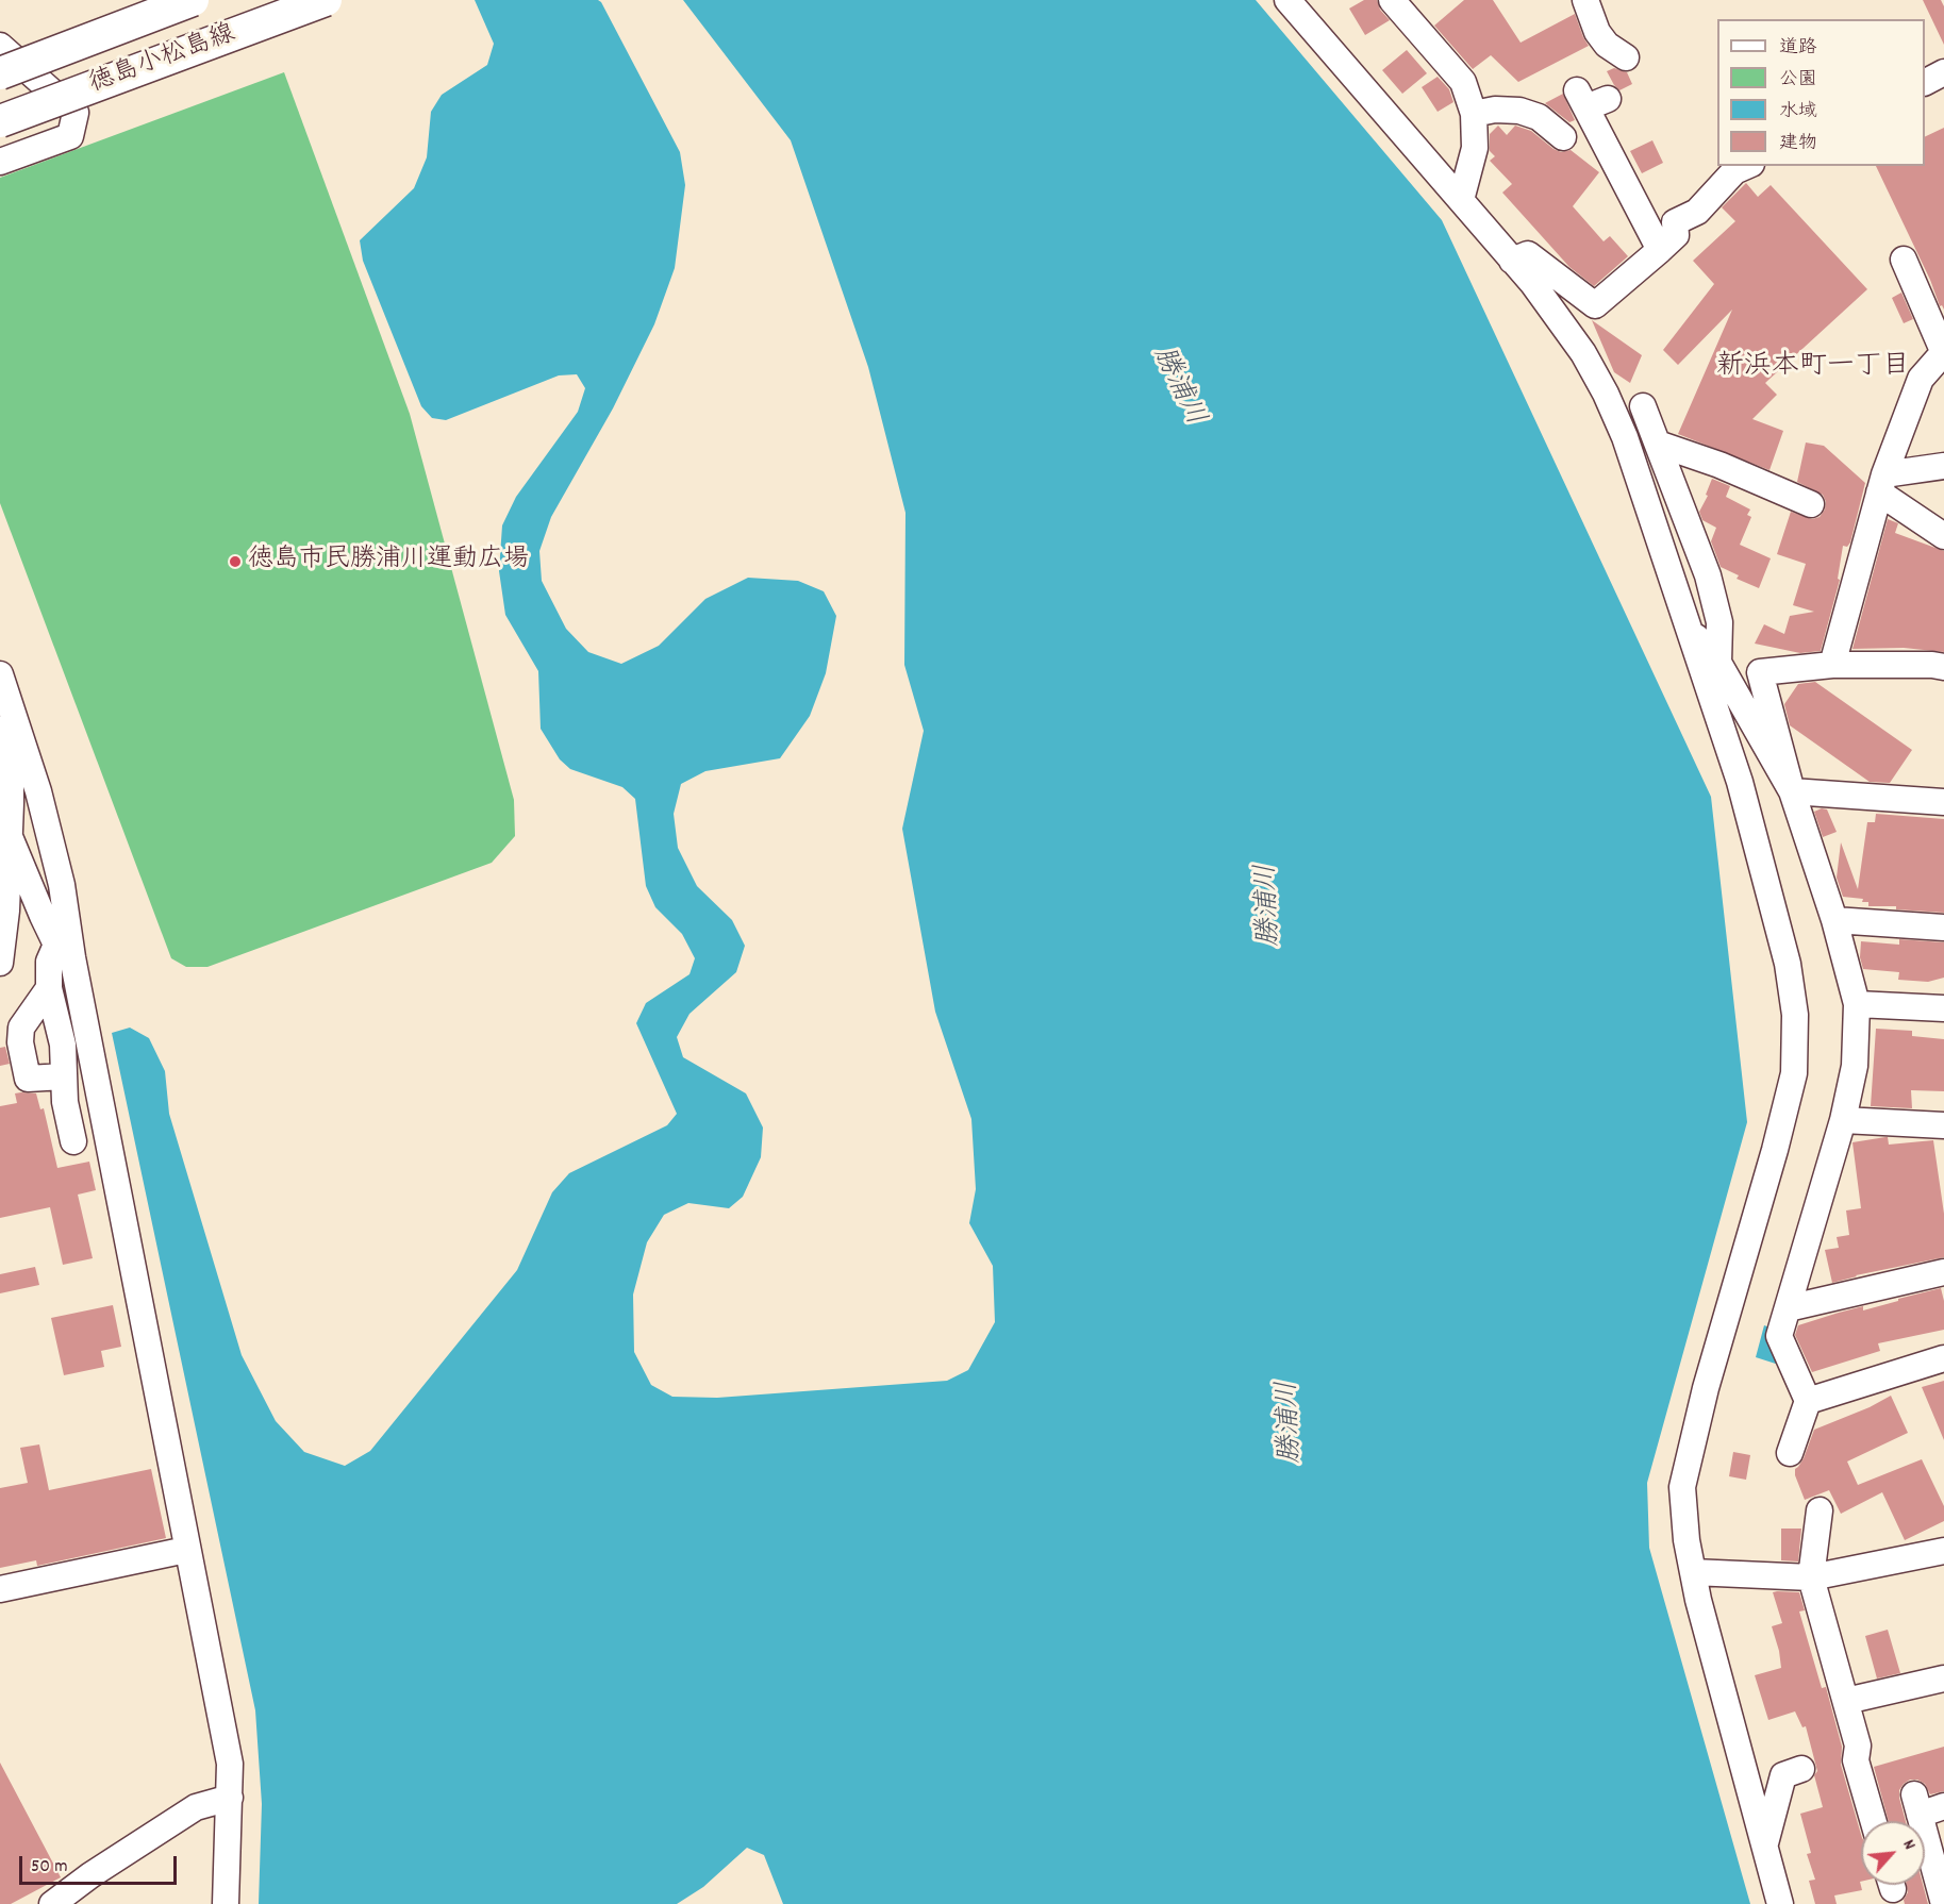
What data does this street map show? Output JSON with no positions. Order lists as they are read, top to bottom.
{
  "streets": {
    "main road": ["徳島小松島線"]
  },
  "districts": ["新浜本町一丁目"],
  "water": ["勝浦川"],
  "places": ["徳島市民勝浦川運動広場"],
  "legend": [
    "道路",
    "公園",
    "水域",
    "建物"
  ],
  "scale_bar": "50 m",
  "north": "top right"
}
